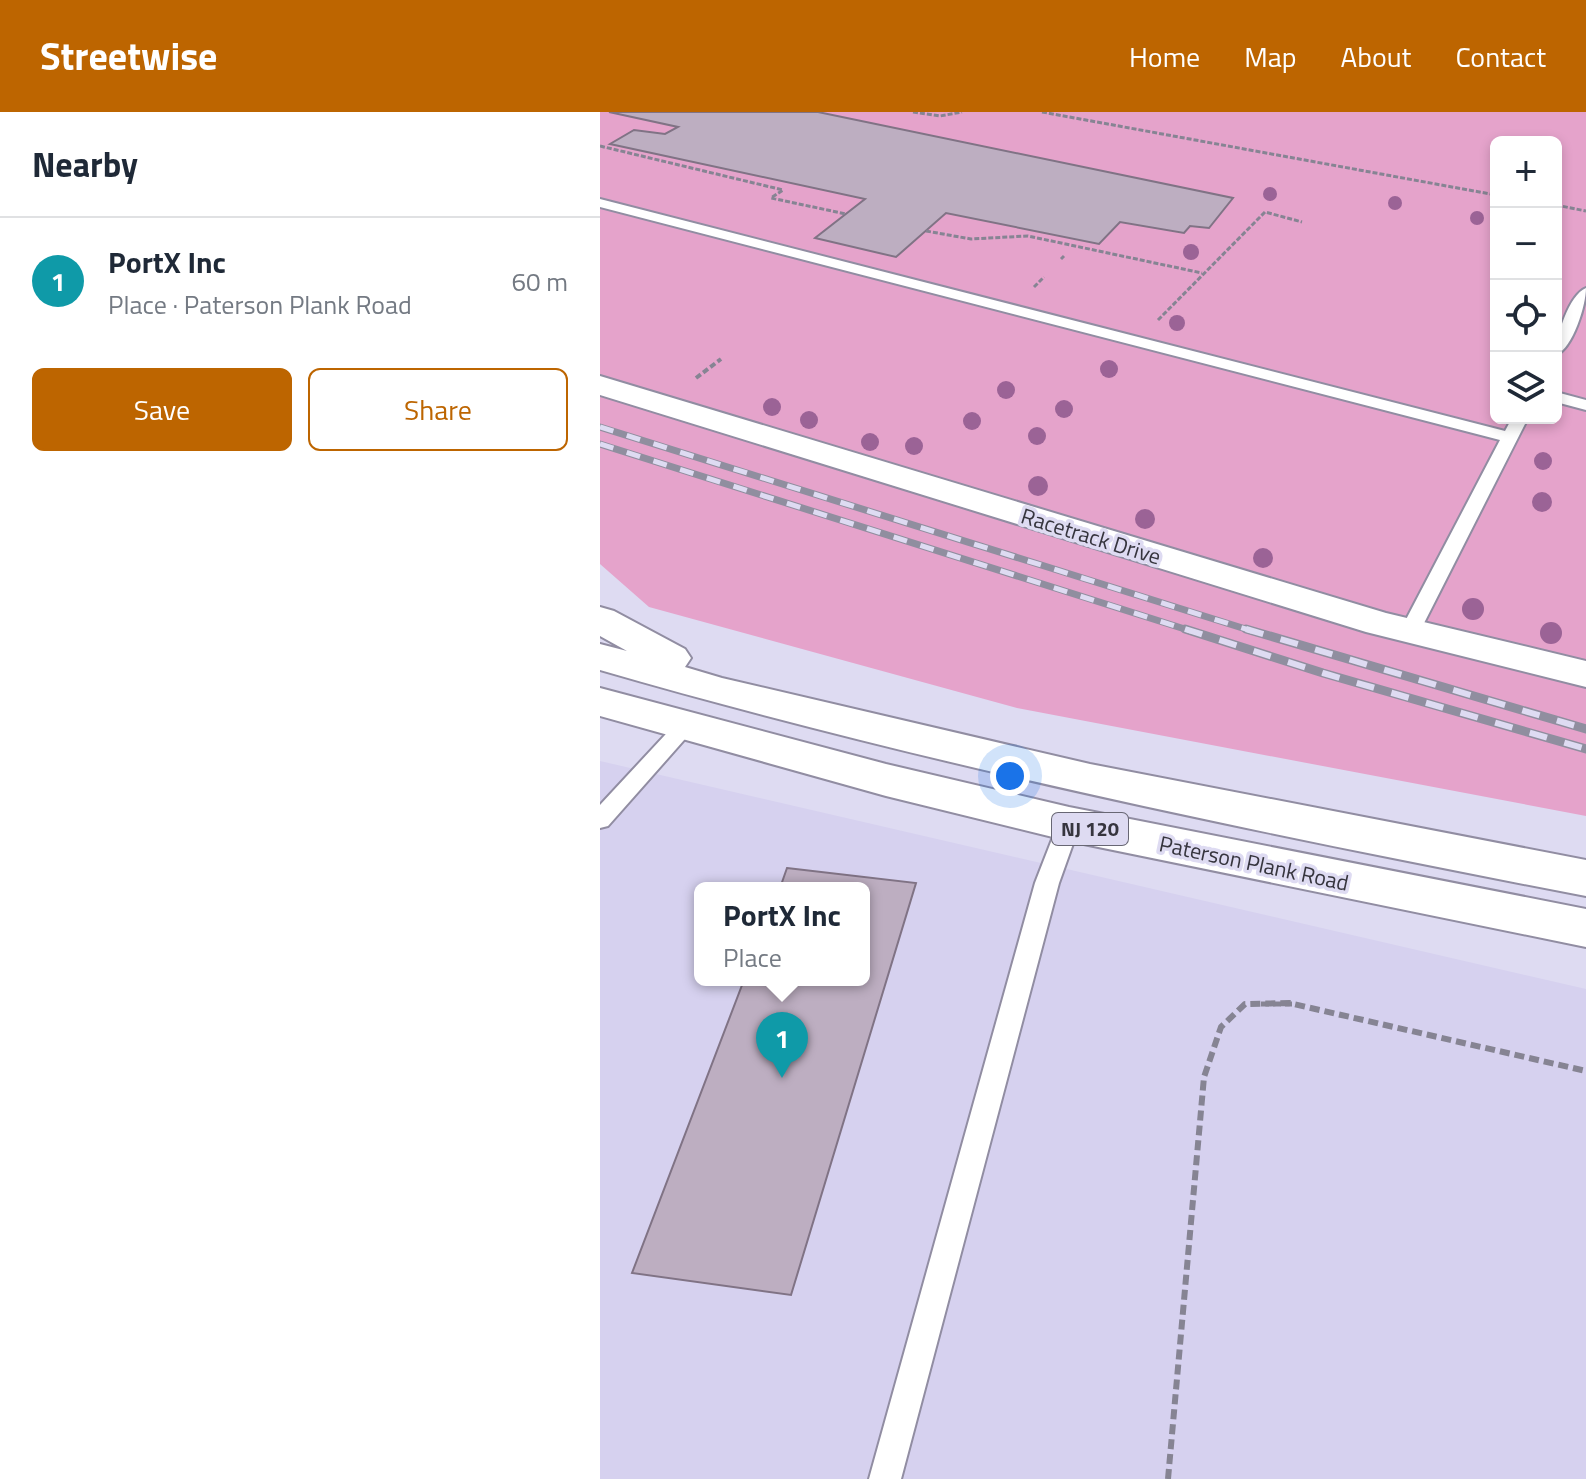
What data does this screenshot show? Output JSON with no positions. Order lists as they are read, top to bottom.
{
  "streets": {
    "main road": ["NJ 120", "Paterson Plank Road"],
    "street": ["Racetrack Drive"]
  },
  "page": {
    "header": "Streetwise",
    "nav": [
      "Home",
      "Map",
      "About",
      "Contact"
    ],
    "heading": "Nearby",
    "map_buttons": ["+", "−"],
    "list": [
      {
        "mark": "1",
        "name": "PortX Inc",
        "note": "Place · Paterson Plank Road",
        "value": "60 m"
      }
    ],
    "buttons": ["Save", "Share"],
    "popup": ["PortX Inc", "Place"],
    "pins": "1"
  }
}
